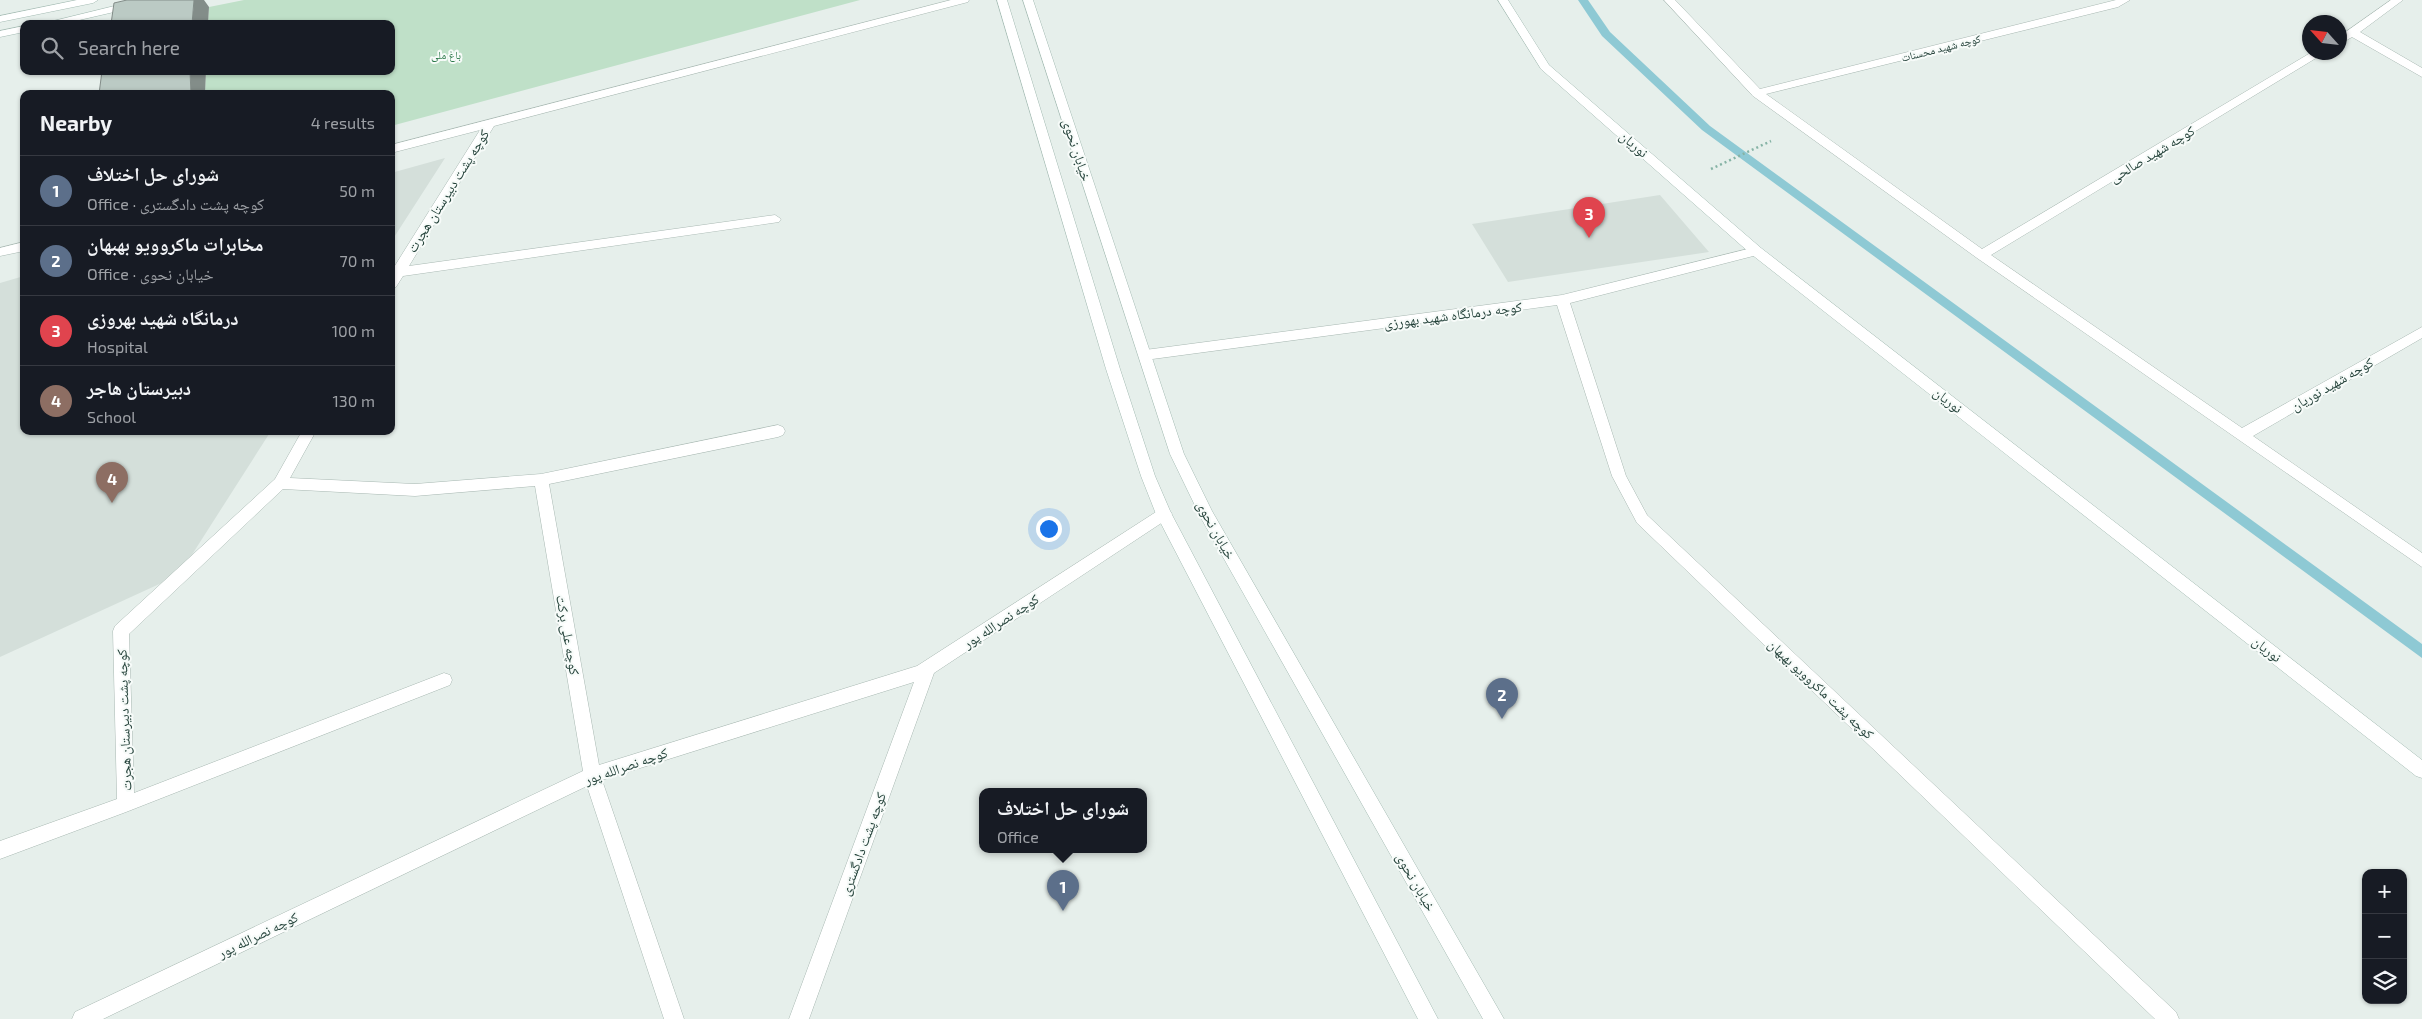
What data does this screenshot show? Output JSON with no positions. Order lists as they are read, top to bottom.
{
  "streets": {
    "street": [
      "کوچه شهید محسنات",
      "نوریان",
      "خیابان نحوی",
      "کوچه شهید صالحی",
      "کوچه پشت دبیرستان هجرت",
      "کوچه درمانگاه شهید بهورزی",
      "کوچه شهید نوریان",
      "کوچه نصرالله پور",
      "کوچه علی برکت",
      "کوچه پشت ماکروویو بهبهان",
      "کوچه پشت دادگستری"
    ]
  },
  "crossings": [
    ["نوریان", "کوچه درمانگاه شهید بهورزی"],
    ["خیابان نحوی", "کوچه درمانگاه شهید بهورزی"],
    ["خیابان نحوی", "کوچه نصرالله پور"],
    ["کوچه درمانگاه شهید بهورزی", "کوچه پشت ماکروویو بهبهان"],
    ["کوچه نصرالله پور", "کوچه علی برکت"],
    ["کوچه نصرالله پور", "کوچه پشت دادگستری"]
  ],
  "parks": ["باغ ملی"],
  "north": "top left",
  "page": {
    "search": "Search here",
    "heading": ["Nearby", "4 results"],
    "list": [
      {
        "mark": "1",
        "name": "شورای حل اختلاف",
        "note": "Office · کوچه پشت دادگستری",
        "value": "50 m"
      },
      {
        "mark": "2",
        "name": "مخابرات ماکروویو بهبهان",
        "note": "Office · خیابان نحوی",
        "value": "70 m"
      },
      {
        "mark": "3",
        "name": "درمانگاه شهید بهروزی",
        "note": "Hospital",
        "value": "100 m"
      },
      {
        "mark": "4",
        "name": "دبیرستان هاجر",
        "note": "School",
        "value": "130 m"
      }
    ],
    "pins": [
      "3",
      "4",
      "2",
      "1"
    ],
    "popup": ["شورای حل اختلاف", "Office"],
    "map_buttons": ["+", "−"]
  }
}
